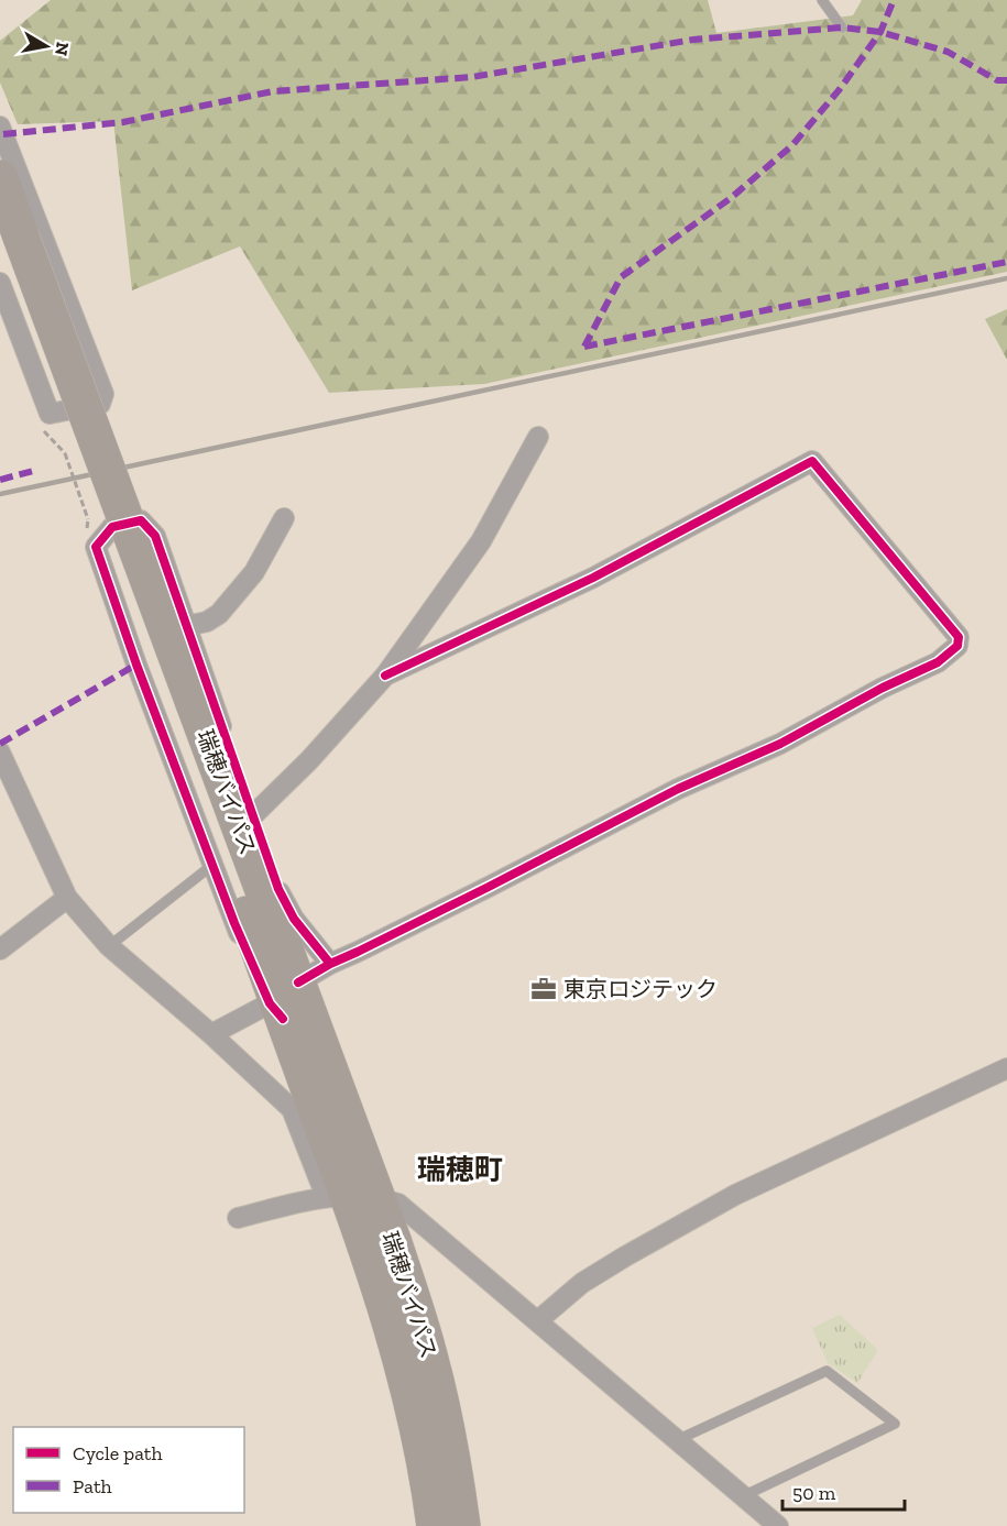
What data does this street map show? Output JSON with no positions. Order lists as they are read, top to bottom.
{
  "streets": {
    "highway": ["瑞穂バイパス"]
  },
  "districts": ["瑞穂町"],
  "places": {
    "office": ["東京ロジテック"]
  },
  "legend": ["Cycle path", "Path"],
  "scale_bar": "50 m",
  "north": "right"
}
